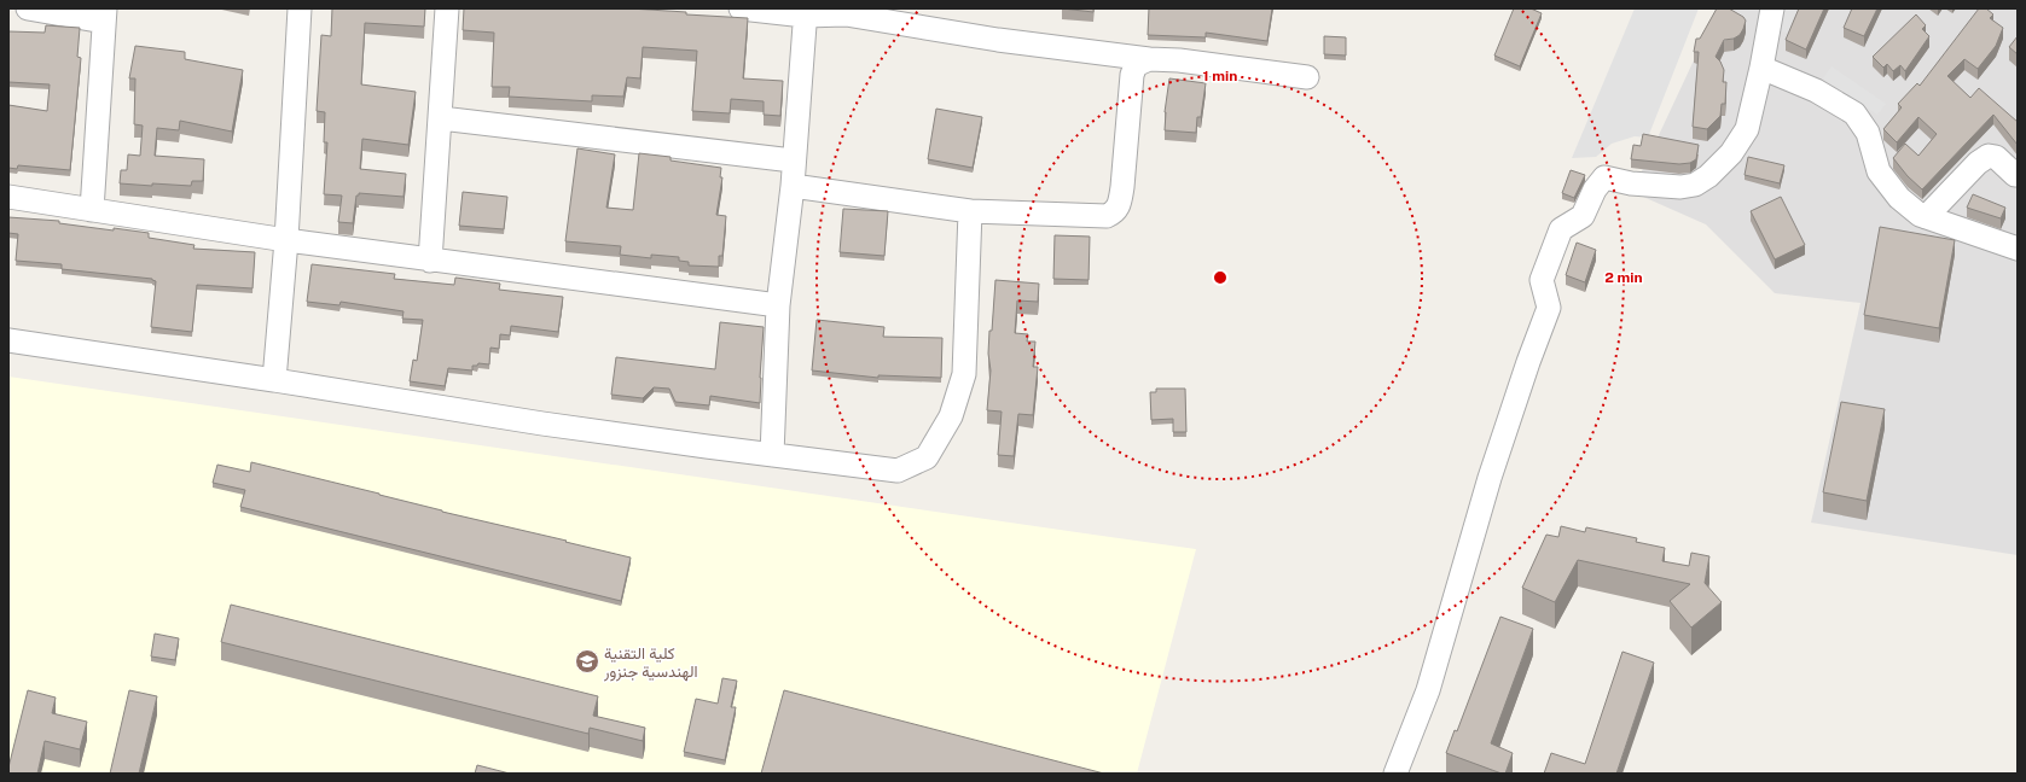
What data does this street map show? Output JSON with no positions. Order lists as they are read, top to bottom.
{
  "places": {
    "school or university": ["كلية التقنية الهندسية جنزور"]
  },
  "rings": ["1 min", "2 min"]
}
